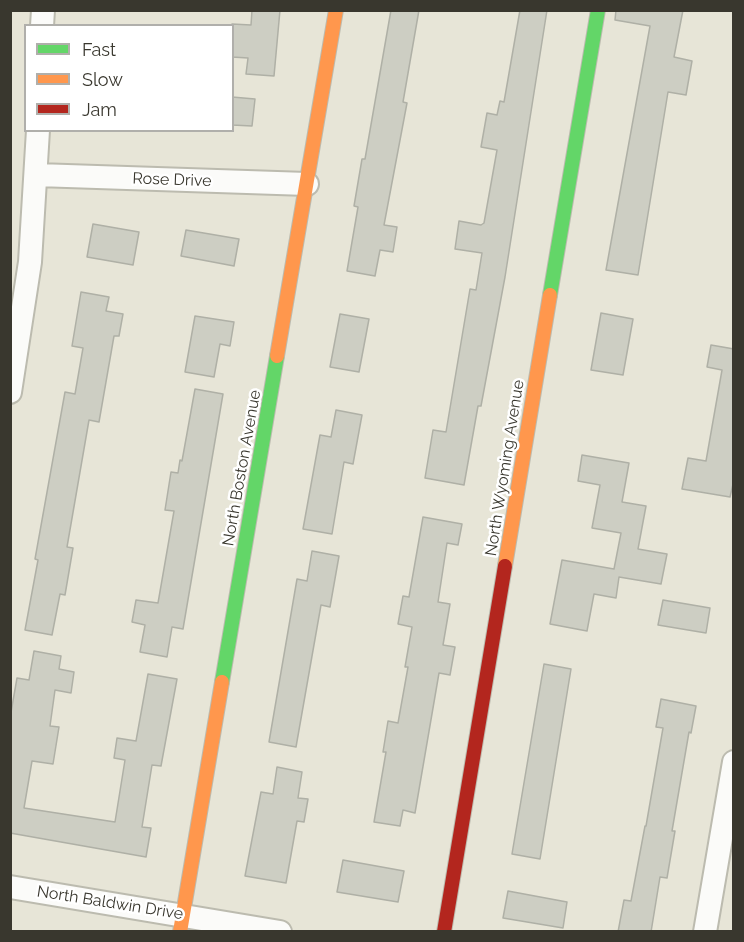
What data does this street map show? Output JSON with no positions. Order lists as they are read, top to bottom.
{
  "streets": {
    "street": [
      "Rose Drive",
      "North Boston Avenue",
      "North Wyoming Avenue",
      "North Baldwin Drive"
    ]
  },
  "crossings": [
    ["Rose Drive", "North Boston Avenue"],
    ["North Boston Avenue", "North Baldwin Drive"]
  ],
  "legend": ["Fast", "Slow", "Jam"]
}
